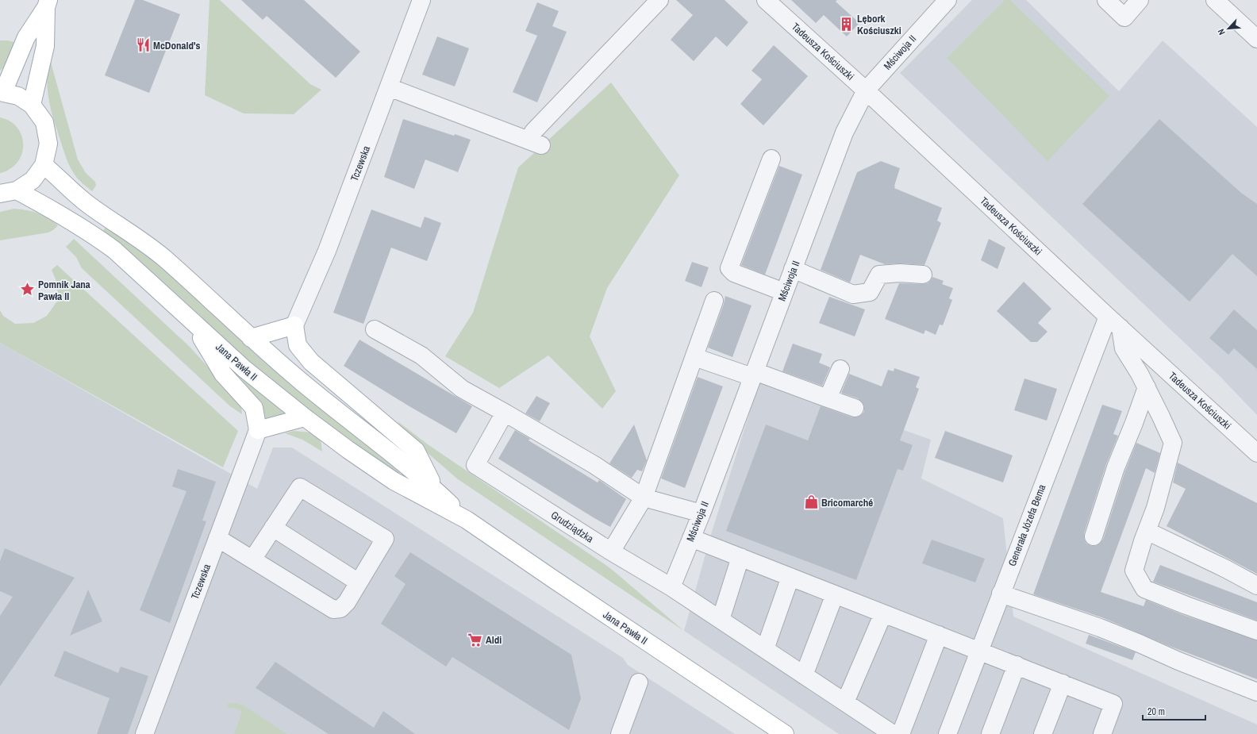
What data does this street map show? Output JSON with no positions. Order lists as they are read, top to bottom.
{
  "streets": {
    "main road": ["Jana Pawła II"],
    "street": [
      "Tadeusza Kościuszki",
      "Mściwoja II",
      "Tczewska",
      "Generała Józefa Bema",
      "Grudziądzka"
    ]
  },
  "crossings": [
    ["Tadeusza Kościuszki", "Mściwoja II"],
    ["Tadeusza Kościuszki", "Generała Józefa Bema"],
    ["Mściwoja II", "Grudziądzka"]
  ],
  "places": {
    "building": ["Lębork Kościuszki"],
    "restaurant": ["McDonald's"],
    "place": ["Pomnik Jana Pawła II"],
    "shop": ["Bricomarché"],
    "supermarket": ["Aldi"]
  },
  "scale_bar": "20 m",
  "north": "bottom left"
}
